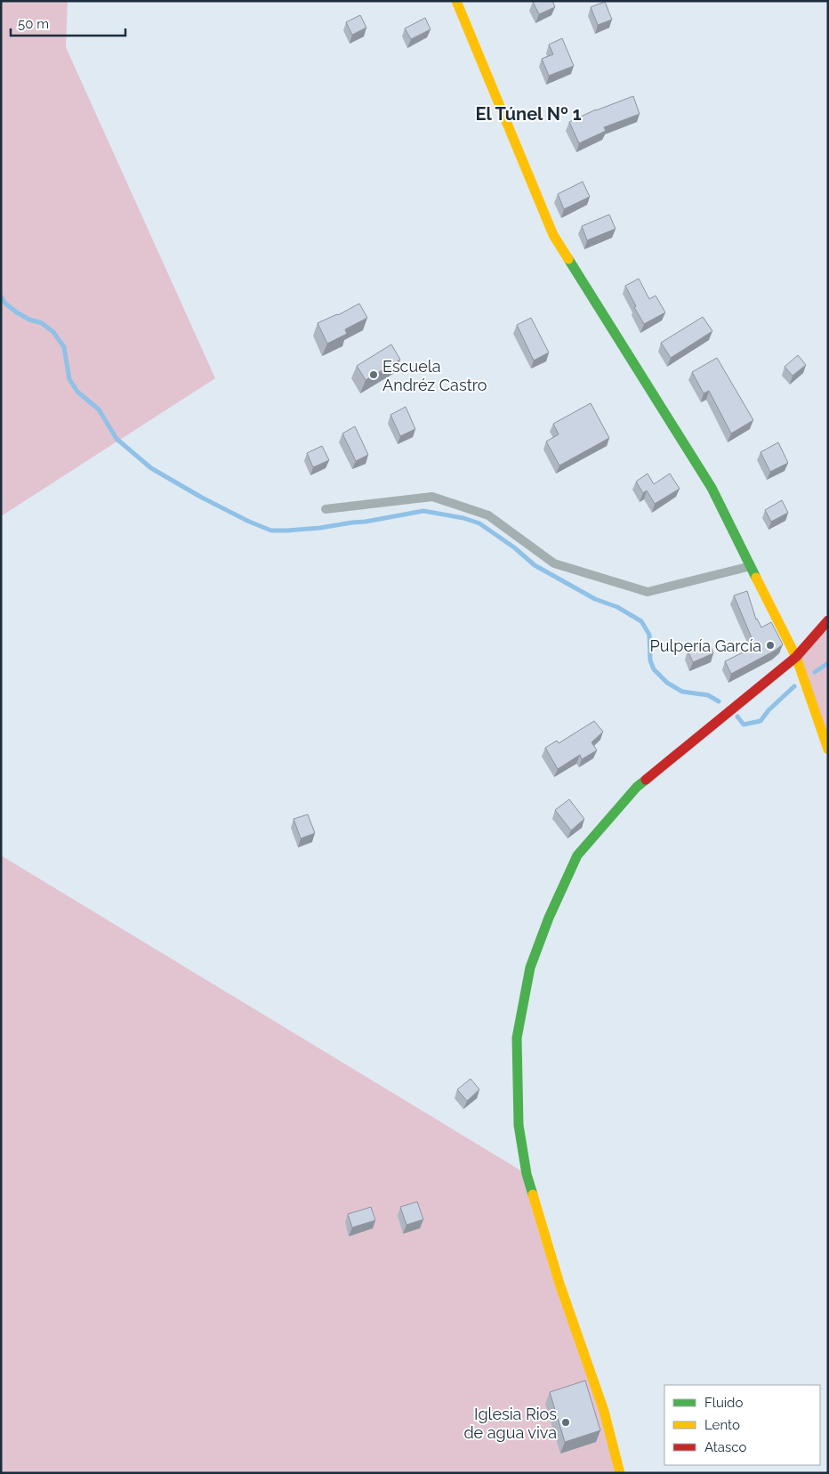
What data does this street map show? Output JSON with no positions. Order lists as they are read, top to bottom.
{
  "districts": ["El Túnel Nº 1"],
  "places": ["Escuela Andréz Castro", "Pulpería García", "Iglesia Rios de agua viva"],
  "legend": ["Fluido", "Lento", "Atasco"],
  "scale_bar": "50 m"
}
